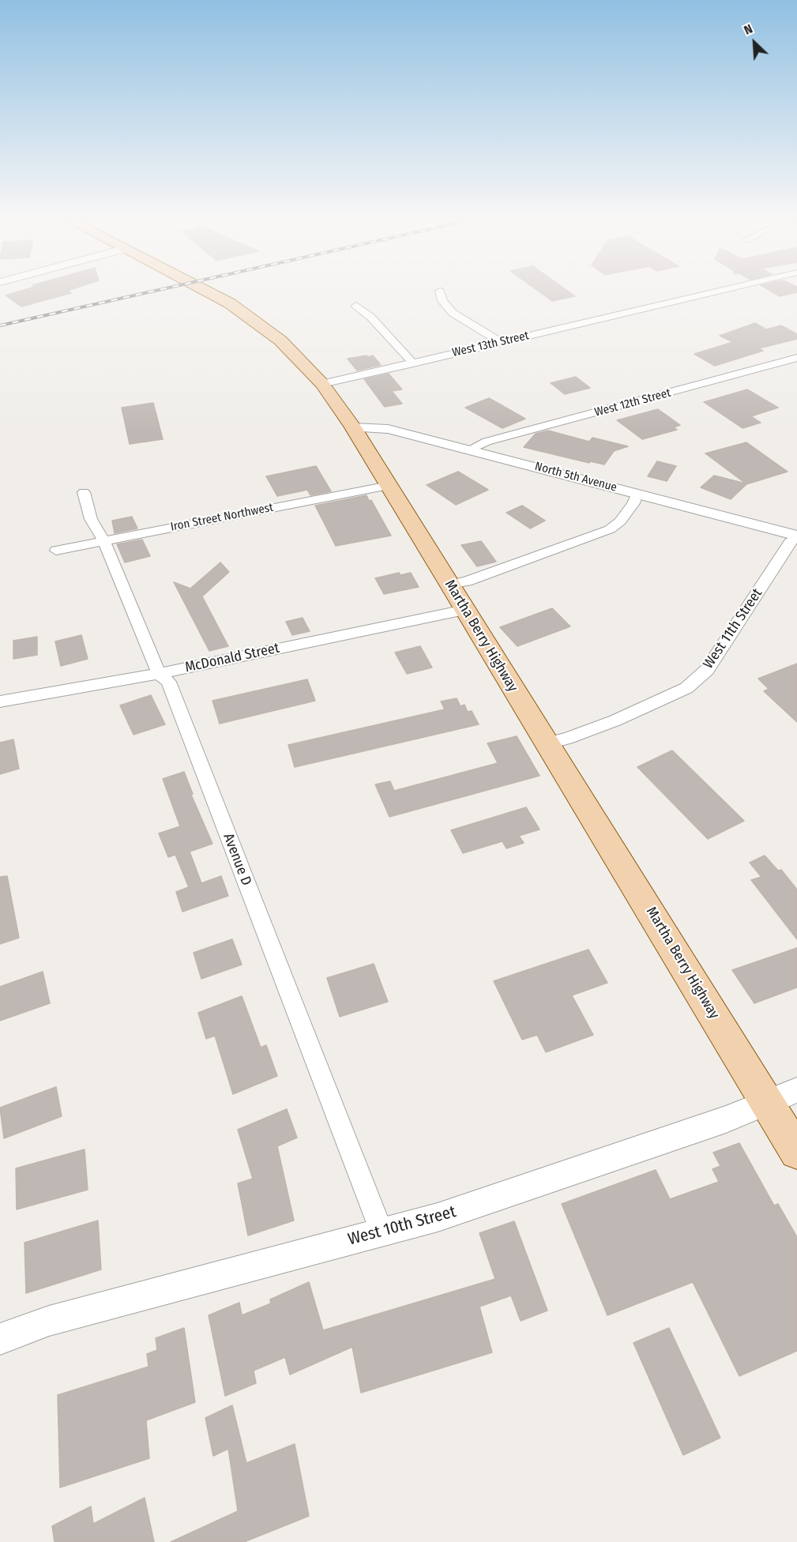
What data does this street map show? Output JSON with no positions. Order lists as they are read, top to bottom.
{
  "streets": {
    "main road": ["Martha Berry Highway"],
    "street": [
      "West 13th Street",
      "West 12th Street",
      "North 5th Avenue",
      "Iron Street Northwest",
      "West 11th Street",
      "McDonald Street",
      "Avenue D",
      "West 10th Street"
    ]
  },
  "crossings": [
    ["West 13th Street", "Martha Berry Highway"],
    ["West 12th Street", "North 5th Avenue"],
    ["North 5th Avenue", "West 11th Street"],
    ["North 5th Avenue", "Martha Berry Highway"],
    ["Iron Street Northwest", "Martha Berry Highway"],
    ["Iron Street Northwest", "Avenue D"],
    ["West 11th Street", "Martha Berry Highway"],
    ["Martha Berry Highway", "McDonald Street"],
    ["Martha Berry Highway", "West 10th Street"],
    ["McDonald Street", "Avenue D"],
    ["Avenue D", "West 10th Street"]
  ],
  "north": "top left"
}
